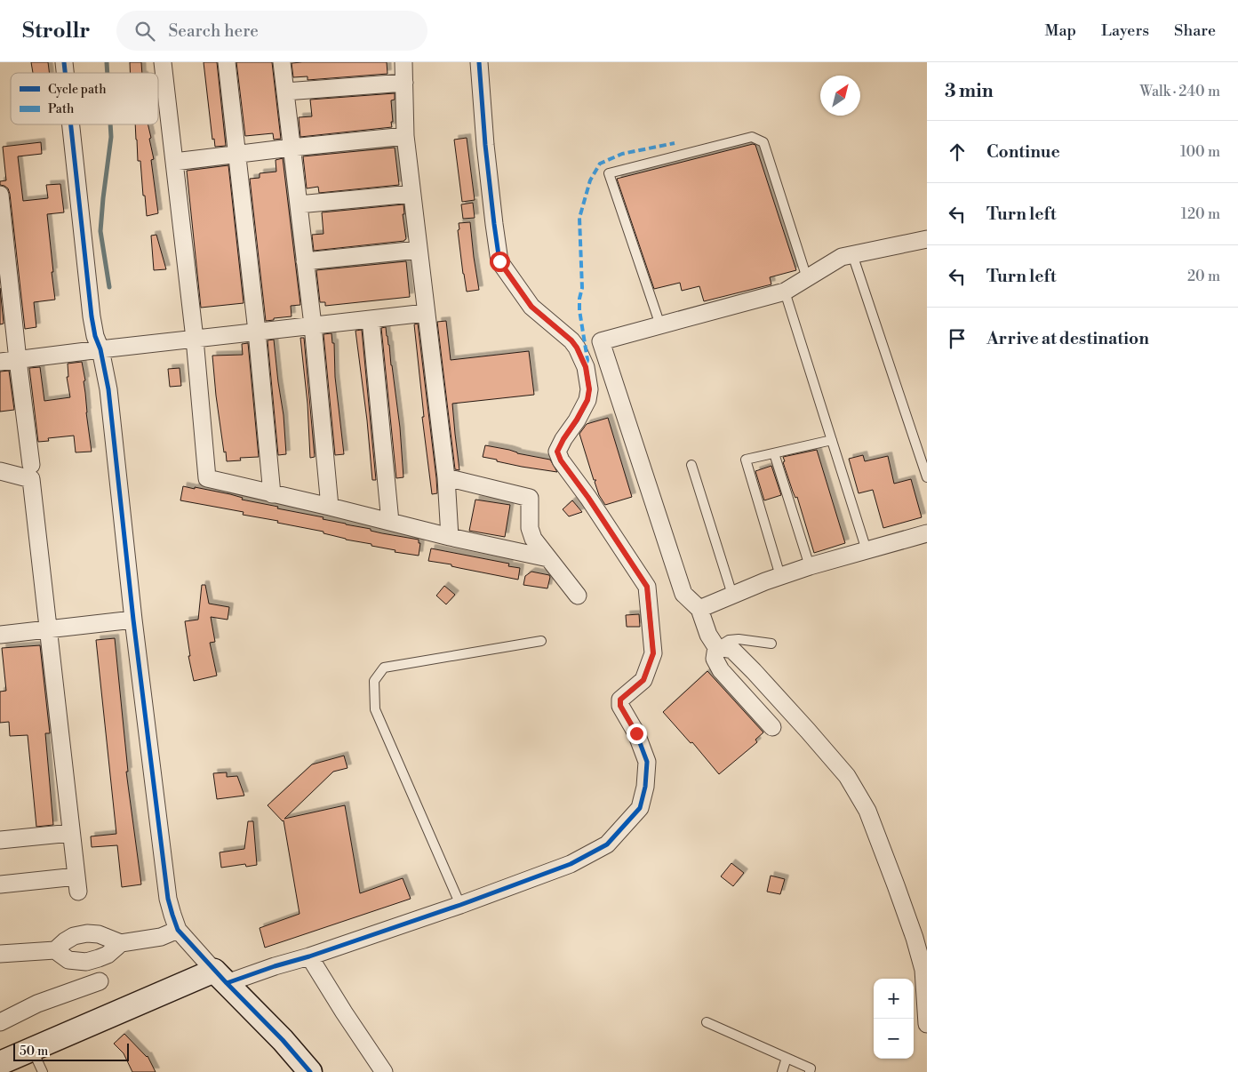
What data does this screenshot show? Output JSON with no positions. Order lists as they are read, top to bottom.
{
  "legend": ["Cycle path", "Path"],
  "scale_bar": "50 m",
  "north": "top right",
  "page": {
    "header": "Strollr",
    "search": "Search here",
    "nav": ["Map", "Layers", "Share"],
    "heading": ["3 min", "Walk · 240 m"],
    "list": [
      ["Continue", "100 m"],
      ["Turn left", "120 m"],
      ["Turn left", "20 m"],
      "Arrive at destination"
    ],
    "map_buttons": ["+", "−"],
    "scale": "50 m"
  }
}
